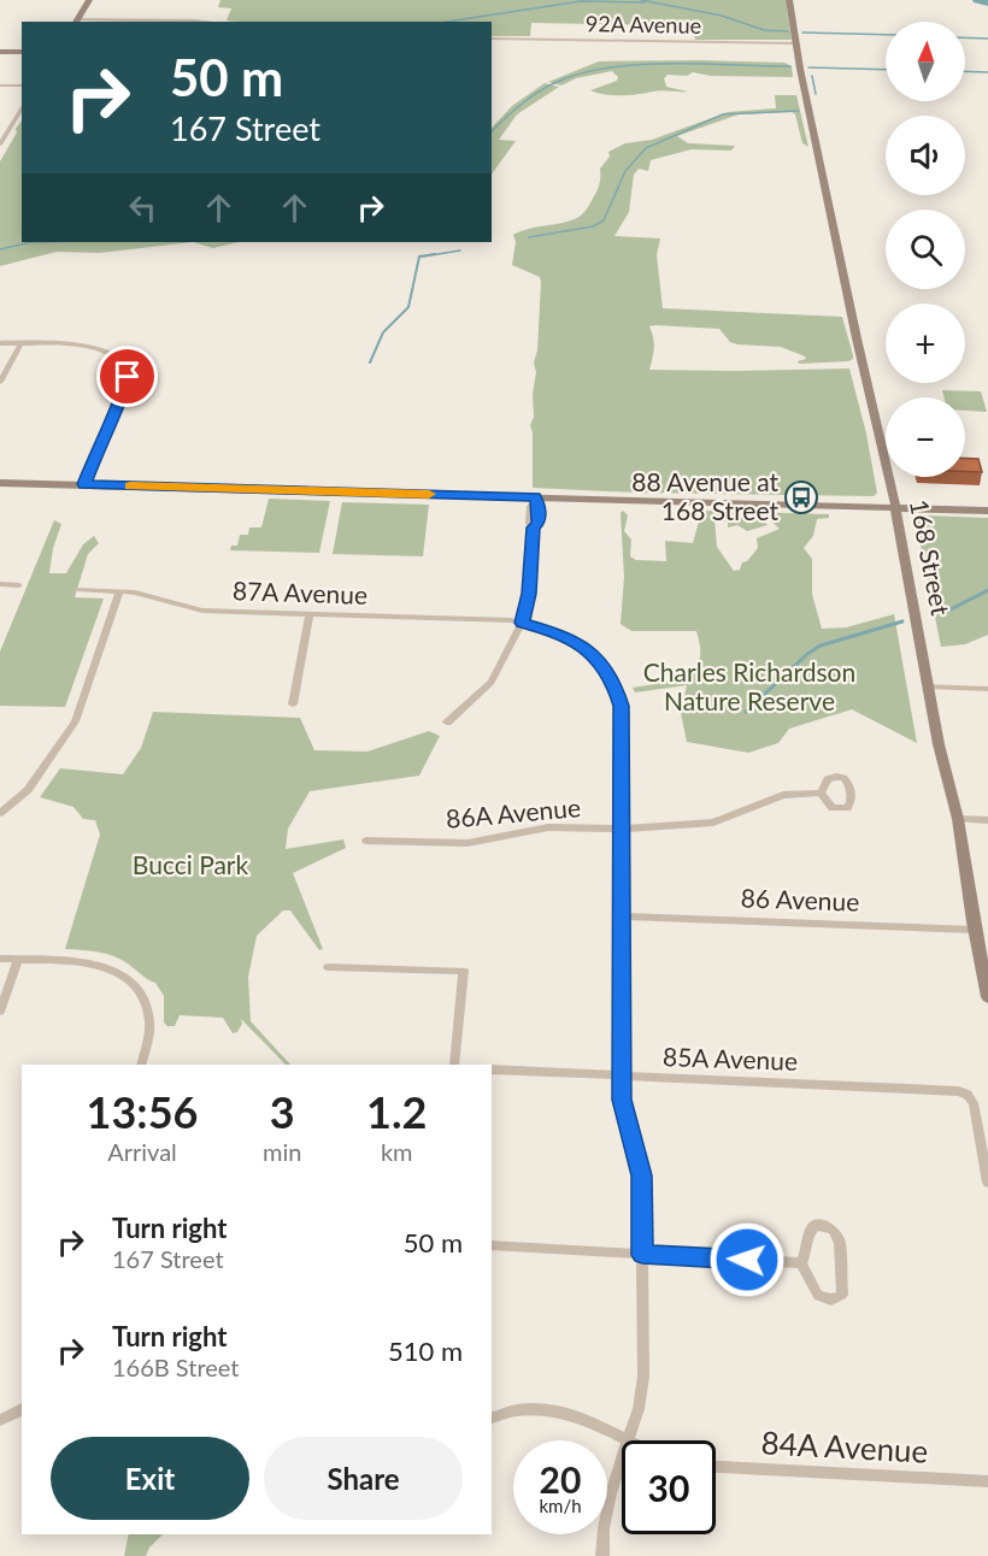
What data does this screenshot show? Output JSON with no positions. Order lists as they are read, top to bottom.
{
  "streets": {
    "main road": ["168 Street"],
    "street": [
      "92A Avenue",
      "87A Avenue",
      "86A Avenue",
      "86 Avenue",
      "85A Avenue",
      "84A Avenue"
    ]
  },
  "crossings": [
    ["92A Avenue", "168 Street"],
    ["168 Street", "86 Avenue"],
    ["87A Avenue", "86A Avenue"],
    ["87A Avenue", "86 Avenue"],
    ["87A Avenue", "85A Avenue"]
  ],
  "parks": ["Charles Richardson Nature Reserve", "Bucci Park"],
  "places": {
    "bus stop": ["88 Avenue at 168 Street"]
  },
  "north": "top",
  "page": {
    "map_buttons": ["+", "−"],
    "turn": ["50 m", "167 Street"],
    "eta": [
      "13:56",
      "Arrival",
      "3",
      "min",
      "1.2",
      "km"
    ],
    "list": [
      {
        "name": "Turn right",
        "note": "167 Street",
        "value": "50 m"
      },
      {
        "name": "Turn right",
        "note": "166B Street",
        "value": "510 m"
      }
    ],
    "buttons": ["Exit", "Share"],
    "speed": "20 km/h",
    "limit": "30"
  }
}
